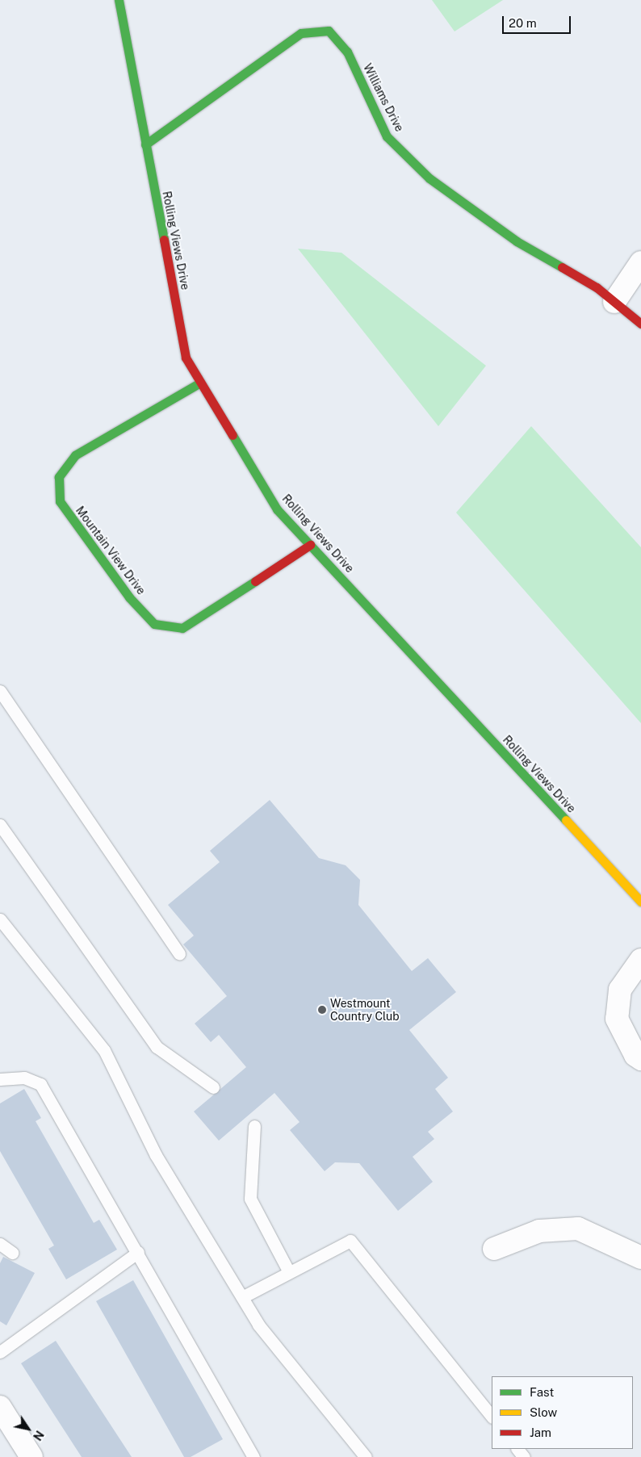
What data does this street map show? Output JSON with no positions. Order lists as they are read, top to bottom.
{
  "streets": {
    "street": ["Williams Drive", "Rolling Views Drive", "Mountain View Drive"]
  },
  "crossings": [
    ["Williams Drive", "Rolling Views Drive"],
    ["Rolling Views Drive", "Mountain View Drive"]
  ],
  "places": ["Westmount Country Club"],
  "legend": ["Fast", "Slow", "Jam"],
  "scale_bar": "20 m",
  "north": "bottom right"
}
